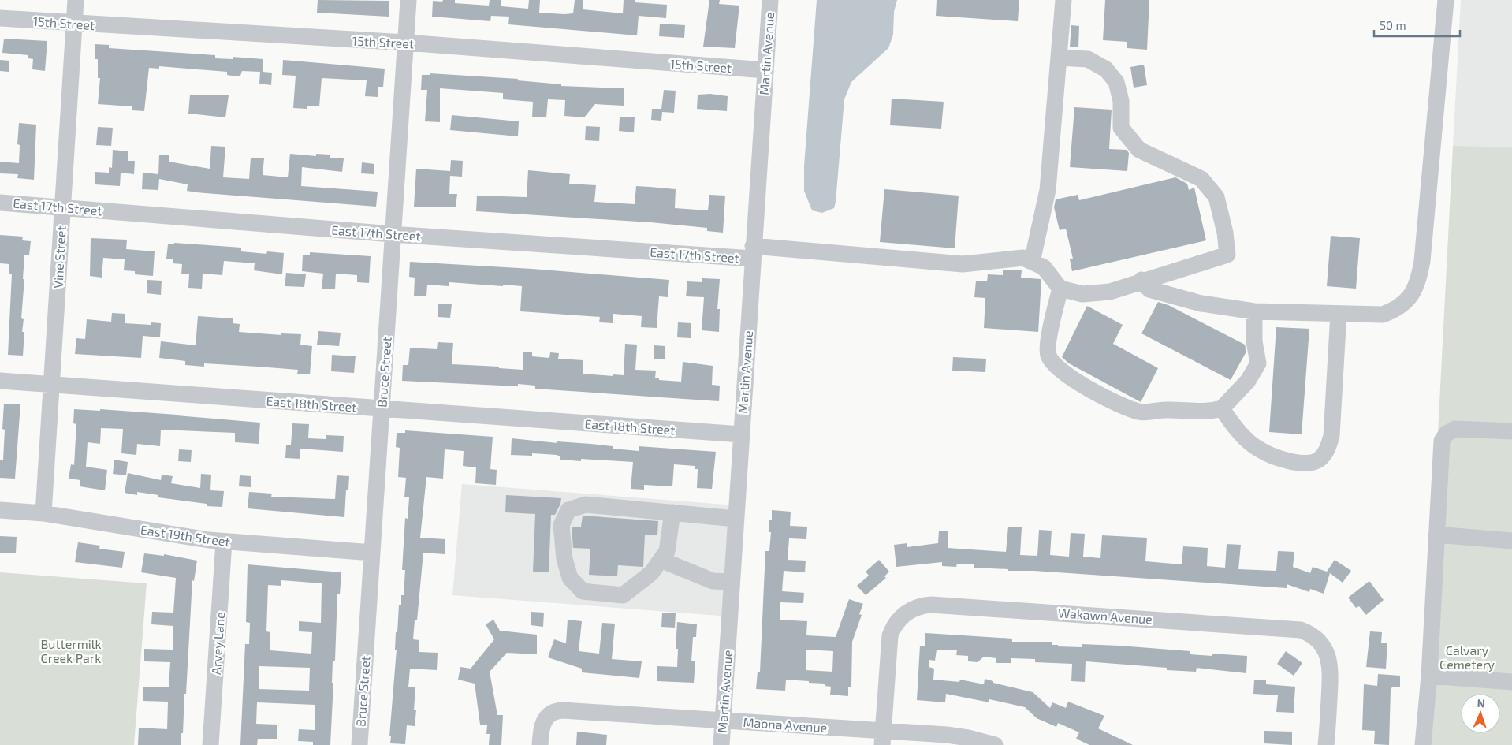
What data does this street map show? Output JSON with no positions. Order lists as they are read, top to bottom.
{
  "streets": {
    "street": [
      "15th Street",
      "Martin Avenue",
      "East 17th Street",
      "Vine Street",
      "Bruce Street",
      "East 18th Street",
      "East 19th Street",
      "Wakawn Avenue",
      "Arvey Lane",
      "Maona Avenue"
    ]
  },
  "crossings": [
    ["15th Street", "Martin Avenue"],
    ["15th Street", "Vine Street"],
    ["15th Street", "Bruce Street"],
    ["Martin Avenue", "East 17th Street"],
    ["Martin Avenue", "East 18th Street"],
    ["Martin Avenue", "Maona Avenue"],
    ["East 17th Street", "Vine Street"],
    ["East 17th Street", "Bruce Street"],
    ["Vine Street", "East 18th Street"],
    ["Vine Street", "East 19th Street"],
    ["Bruce Street", "East 18th Street"],
    ["Bruce Street", "East 19th Street"],
    ["East 19th Street", "Arvey Lane"],
    ["Wakawn Avenue", "Maona Avenue"]
  ],
  "parks": ["Buttermilk Creek Park", "Calvary Cemetery"],
  "scale_bar": "50 m",
  "north": "top"
}
